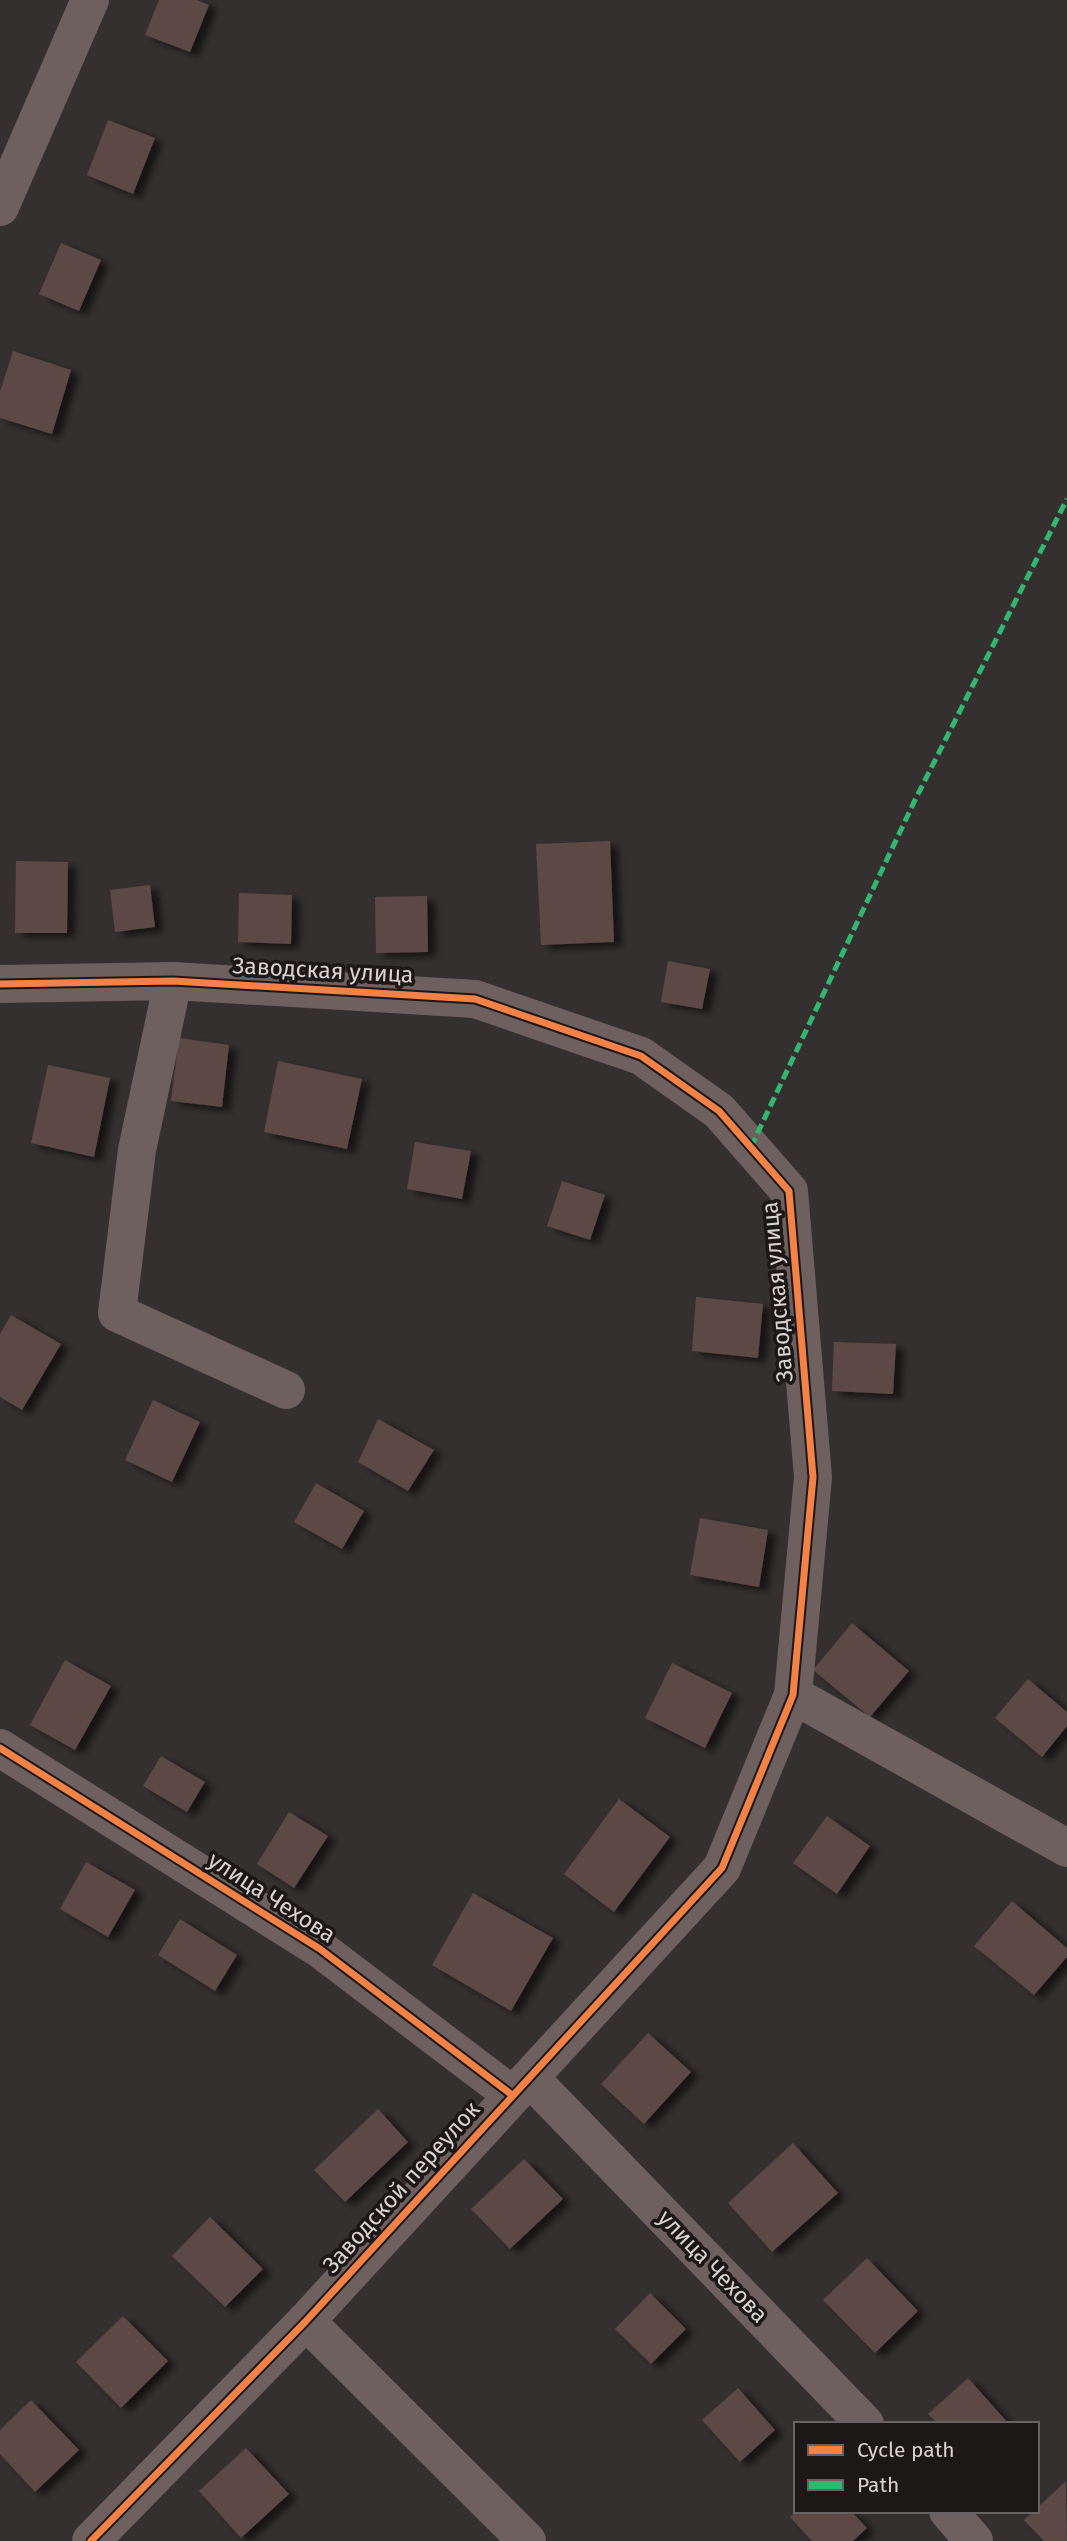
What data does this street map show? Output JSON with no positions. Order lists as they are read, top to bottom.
{
  "streets": {
    "street": ["Заводская улица", "улица Чехова", "Заводской переулок"]
  },
  "crossings": [
    ["Заводская улица", "Заводской переулок"],
    ["улица Чехова", "Заводской переулок"]
  ],
  "legend": ["Cycle path", "Path"]
}
